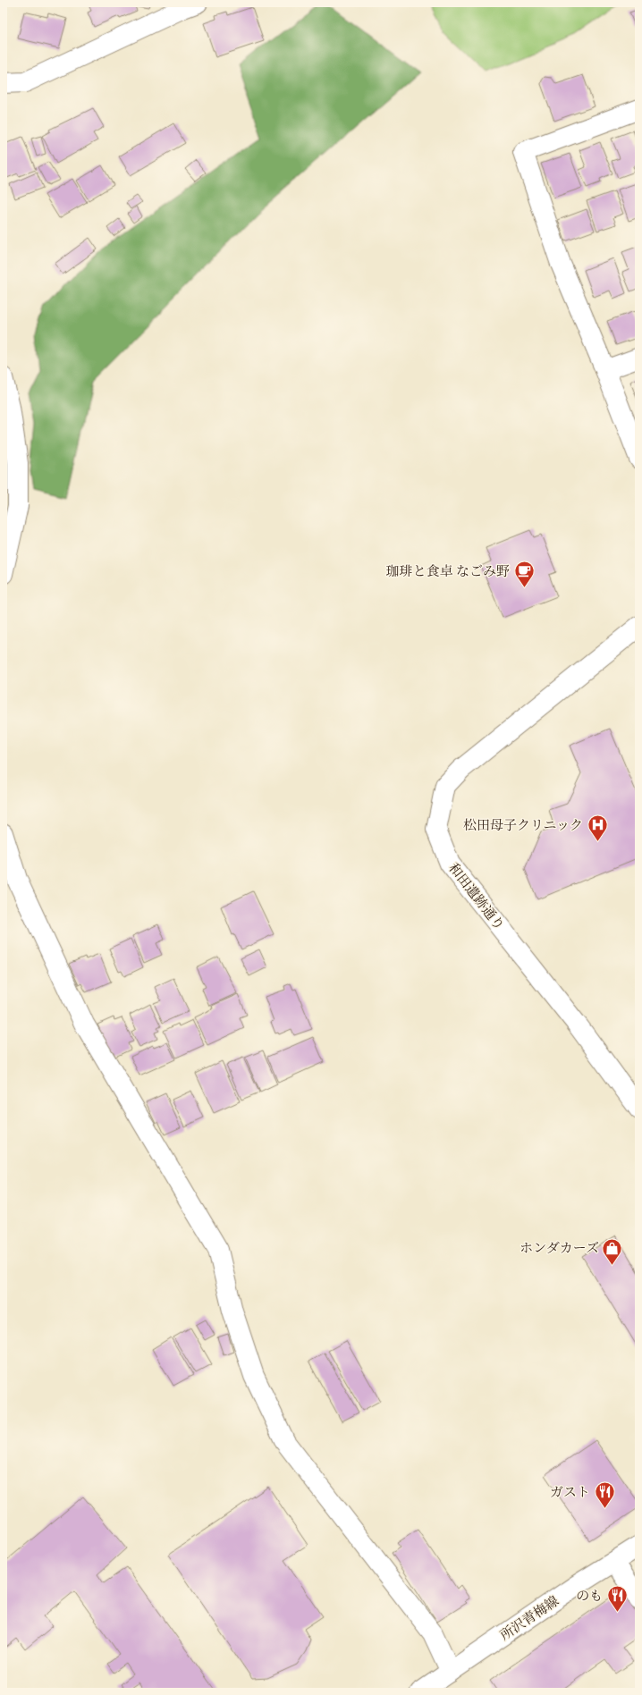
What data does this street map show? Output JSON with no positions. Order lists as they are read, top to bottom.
{
  "streets": {
    "street": ["和田遺跡通り", "所沢青梅線"]
  },
  "places": {
    "cafe": ["珈琲と食卓 なごみ野"],
    "hospital": ["松田母子クリニック"],
    "shop": ["ホンダカーズ"],
    "restaurant": ["ガスト", "のも"]
  }
}
